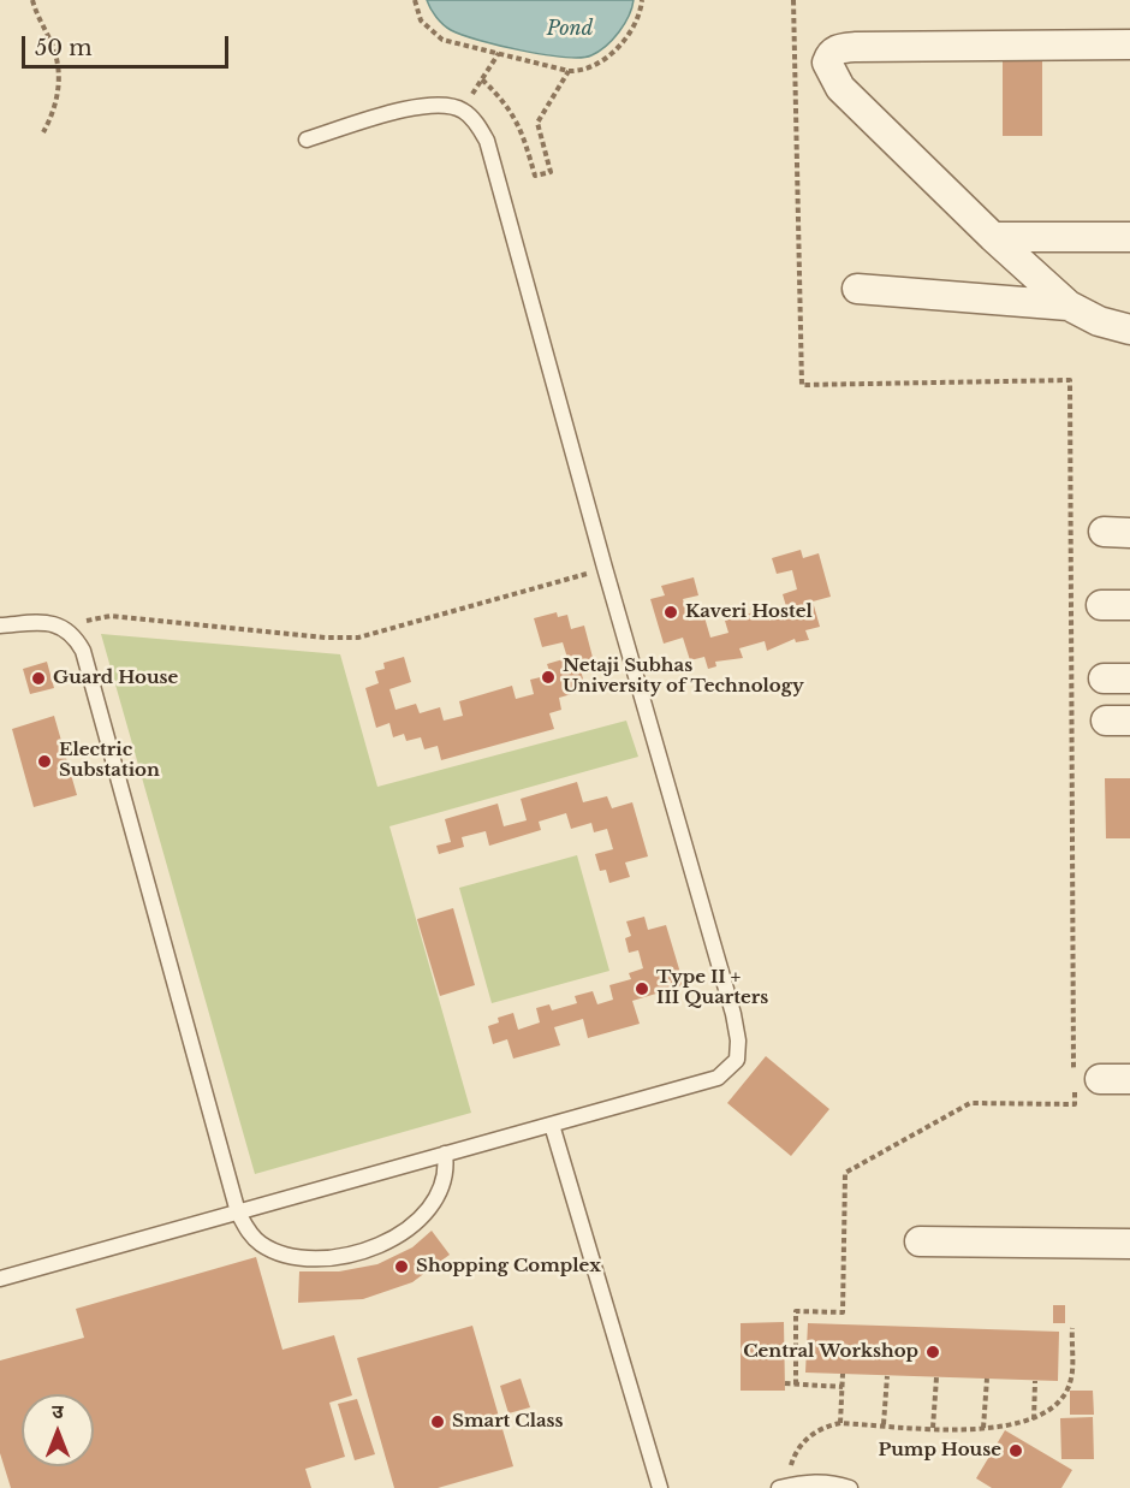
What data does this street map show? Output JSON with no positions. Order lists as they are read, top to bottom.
{
  "water": ["Pond"],
  "places": [
    "Kaveri Hostel",
    "Netaji Subhas University of Technology",
    "Guard House",
    "Electric Substation",
    "Type II + III Quarters",
    "Shopping Complex",
    "Central Workshop",
    "Smart Class",
    "Pump House"
  ],
  "scale_bar": "50 m",
  "north": "top"
}
